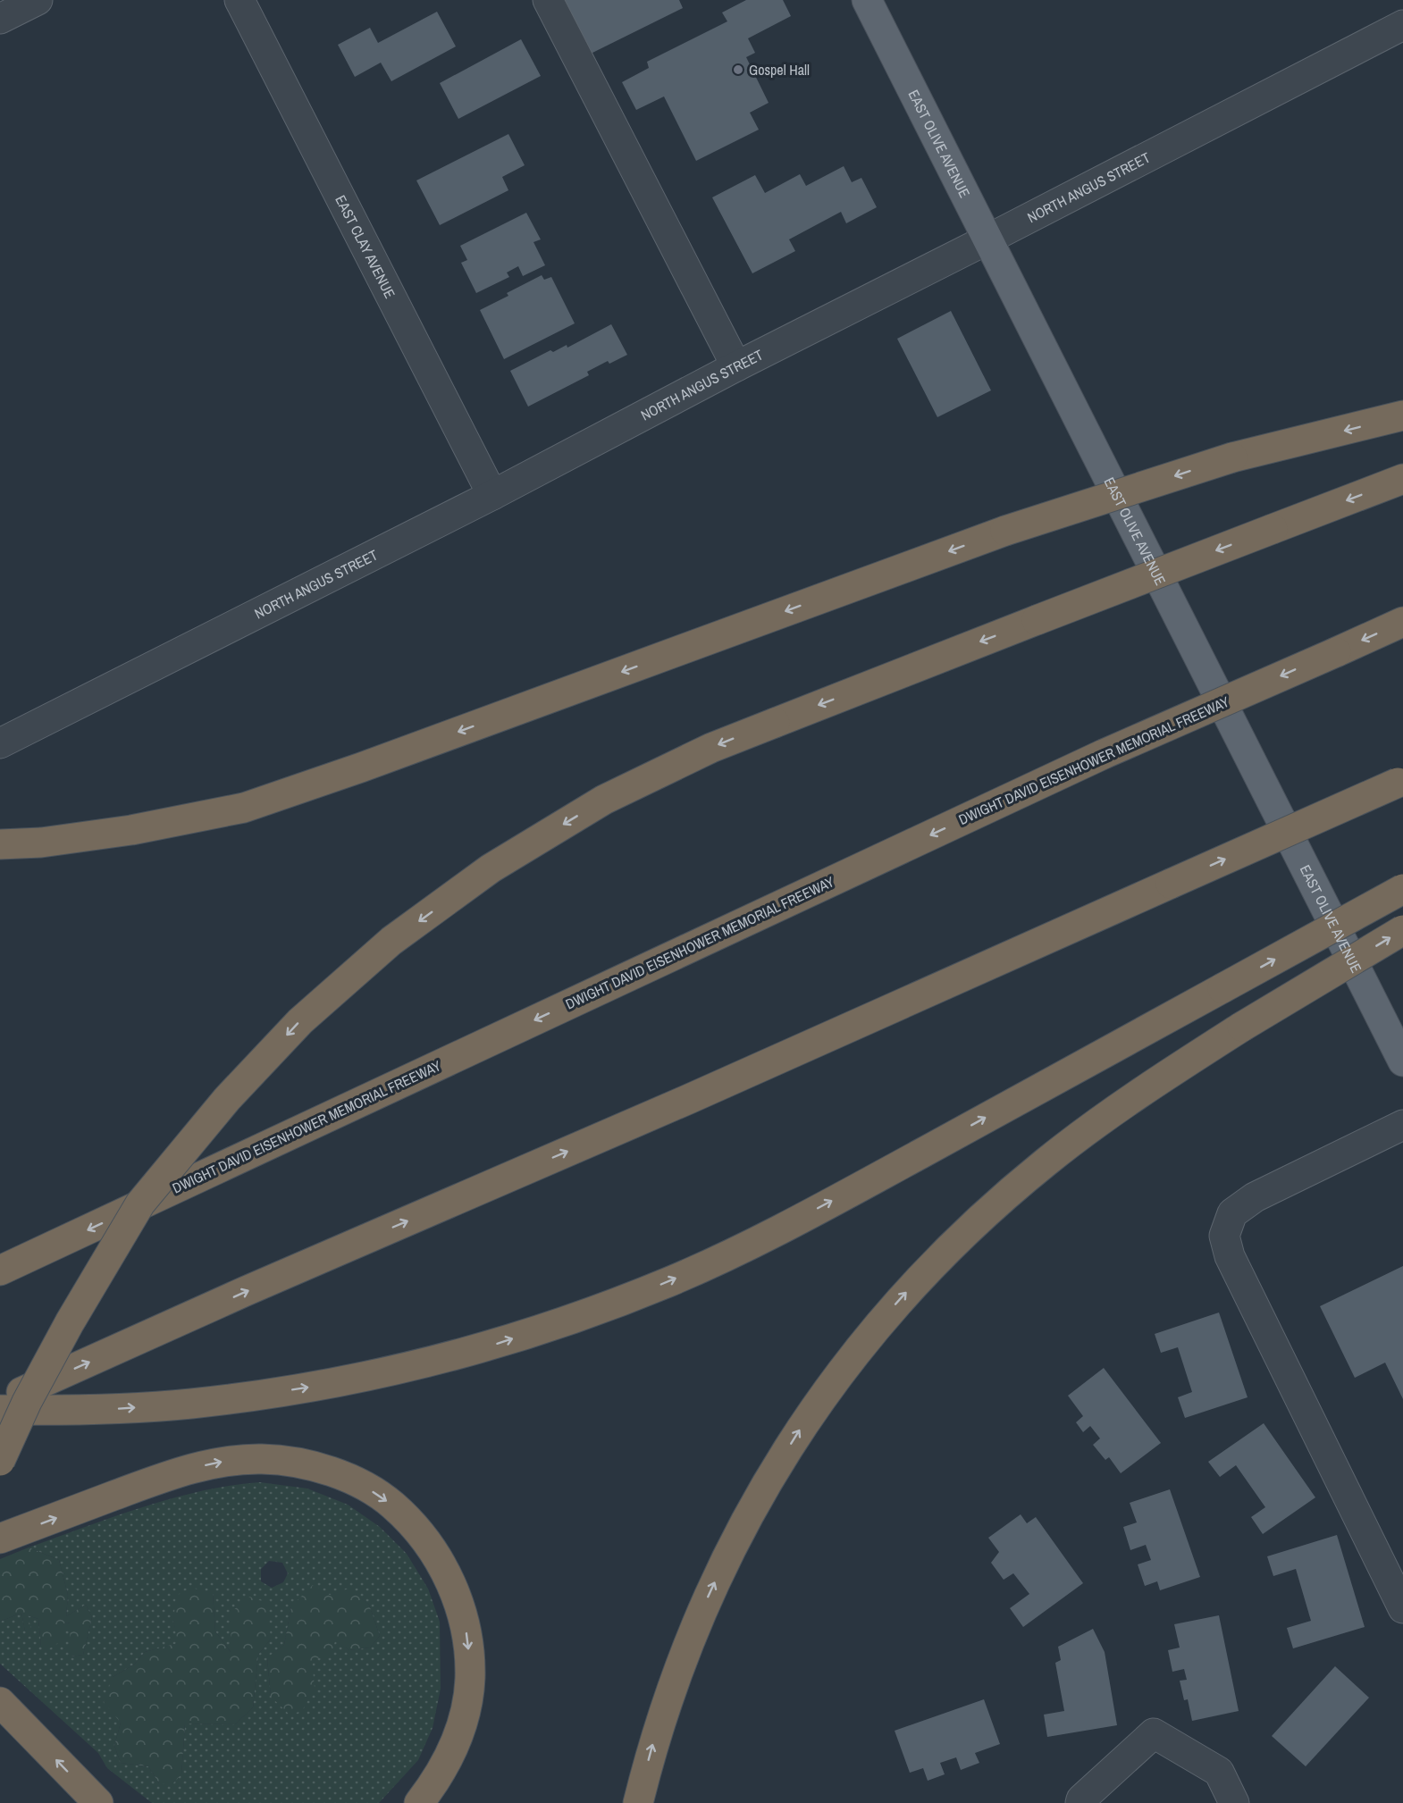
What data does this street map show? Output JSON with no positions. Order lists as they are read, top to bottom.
{
  "streets": {
    "highway": ["DWIGHT DAVID EISENHOWER MEMORIAL FREEWAY"],
    "main road": ["EAST OLIVE AVENUE"],
    "street": ["NORTH ANGUS STREET", "EAST CLAY AVENUE"]
  },
  "crossings": [
    ["EAST OLIVE AVENUE", "NORTH ANGUS STREET"],
    ["NORTH ANGUS STREET", "EAST CLAY AVENUE"]
  ],
  "places": ["Gospel Hall"]
}
